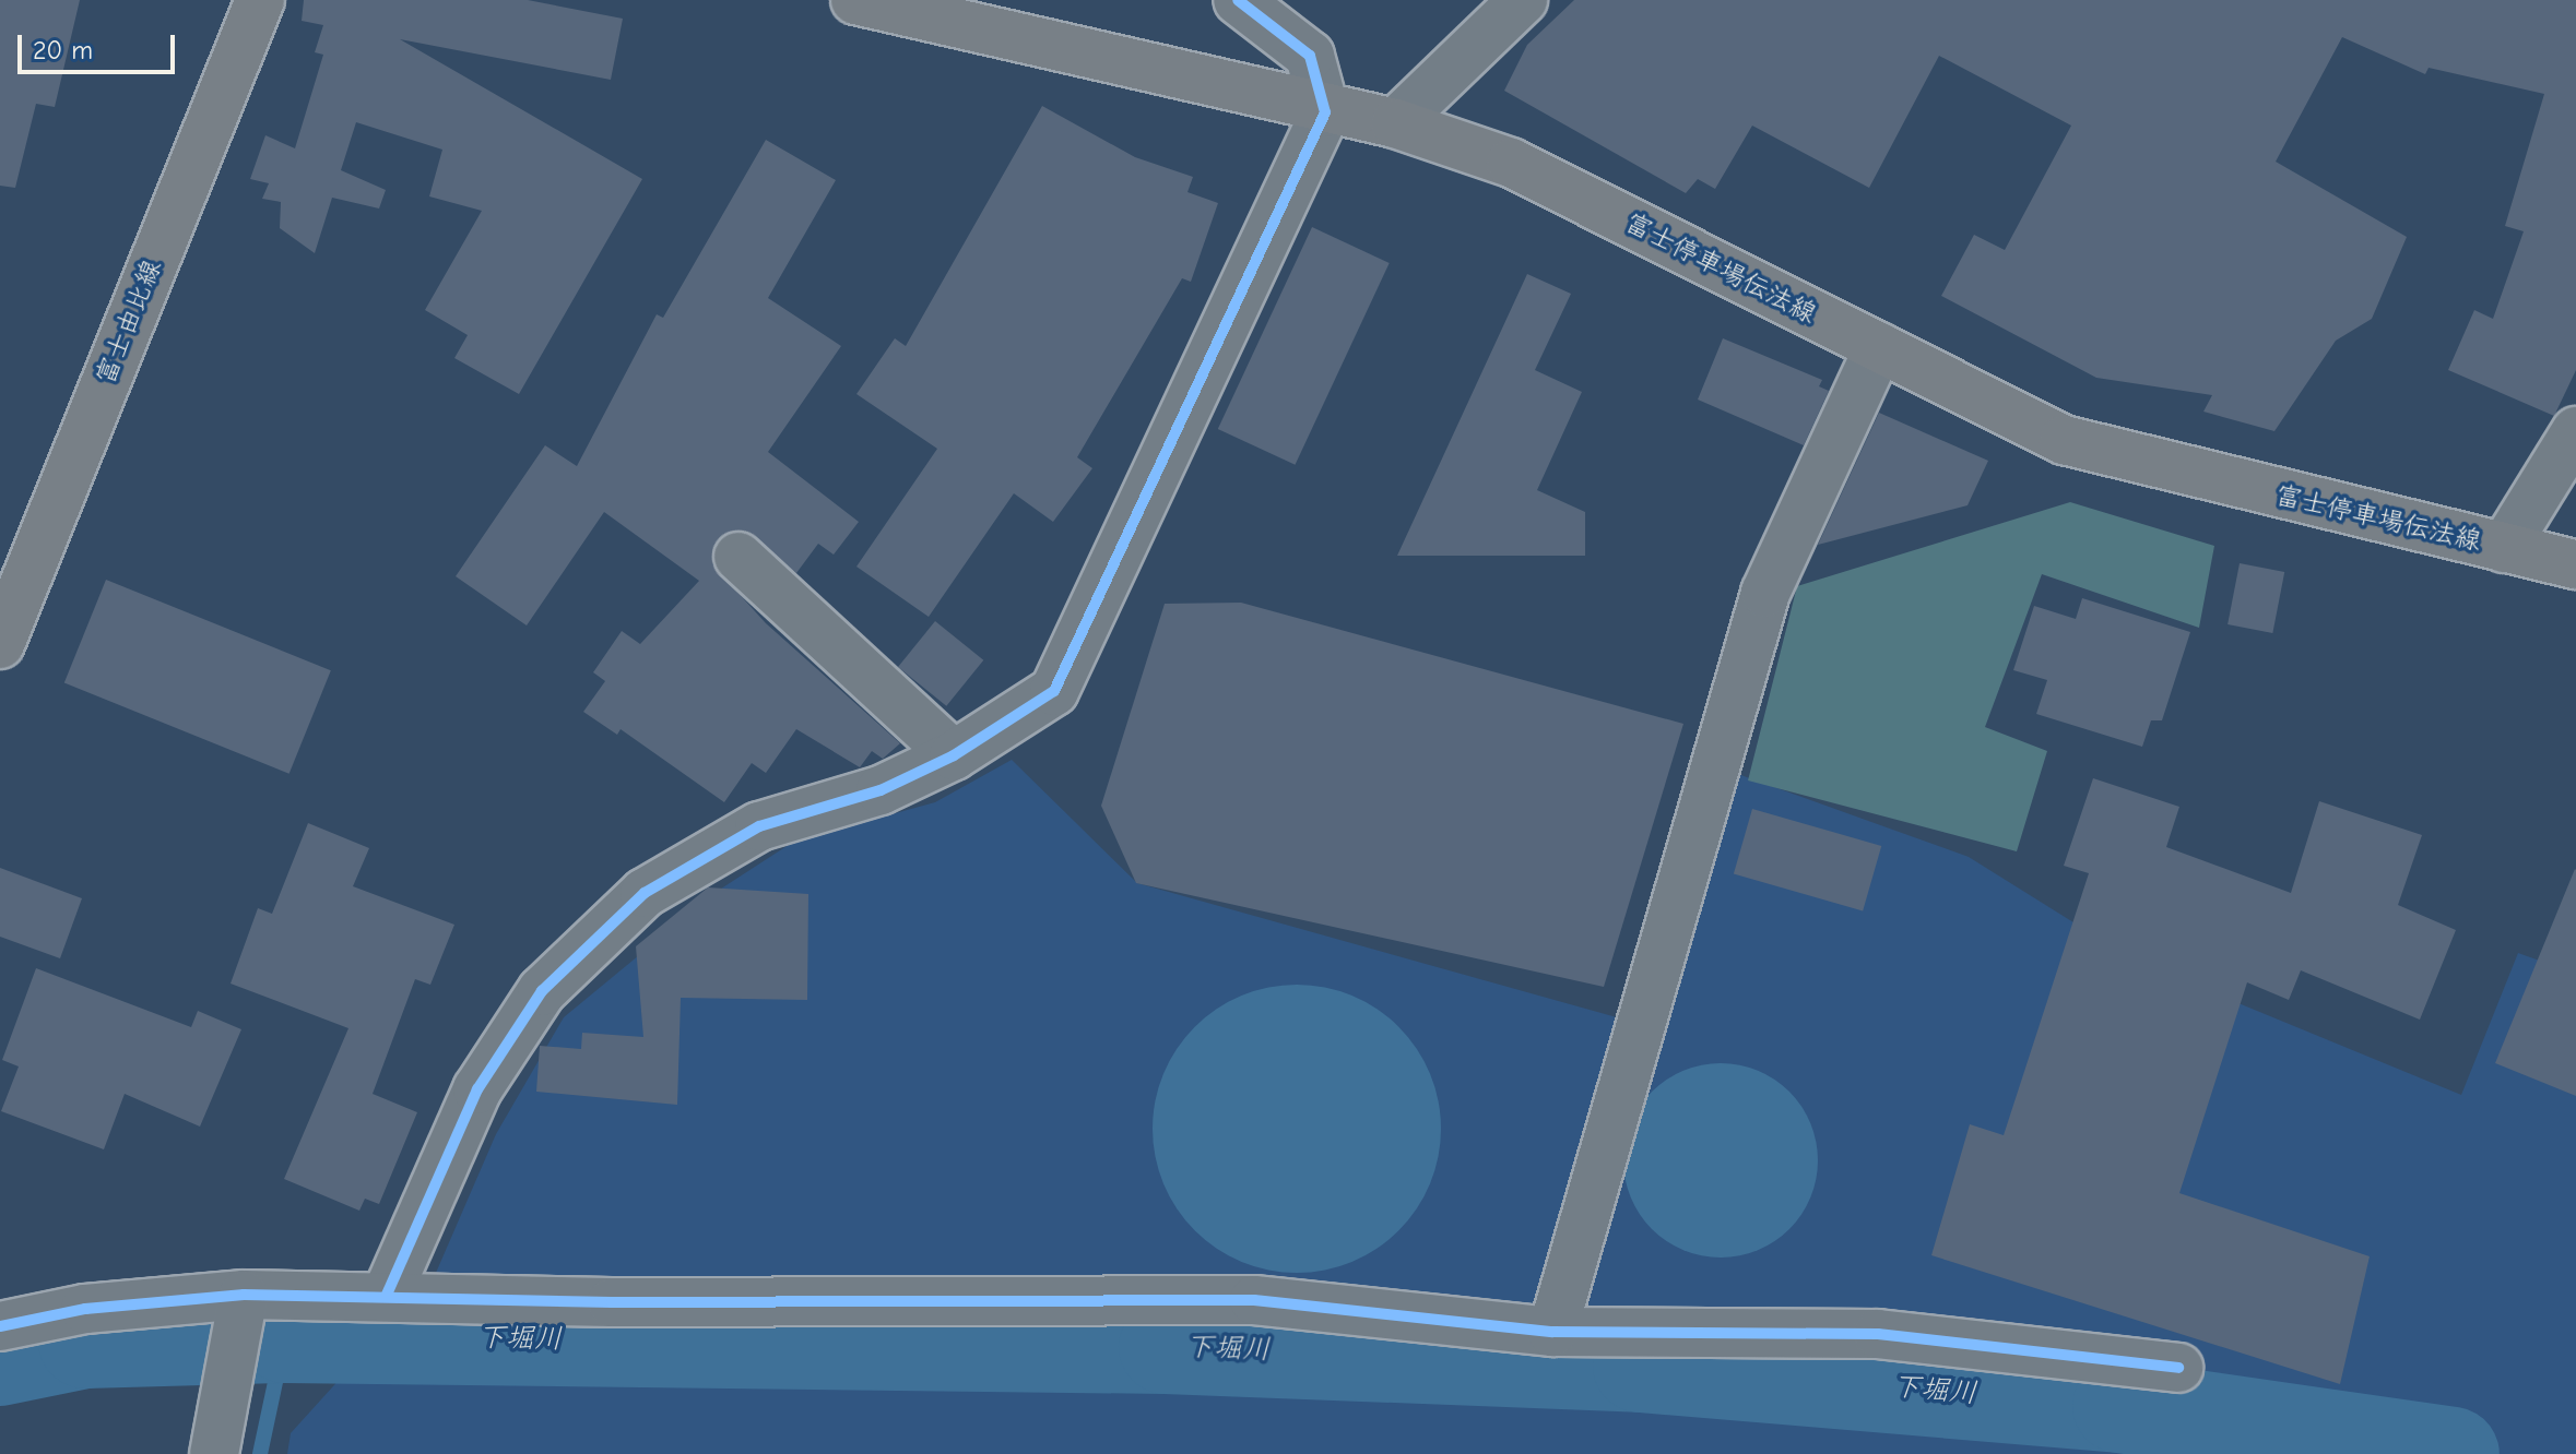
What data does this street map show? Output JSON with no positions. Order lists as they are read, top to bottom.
{
  "streets": {
    "main road": ["富士停車場伝法線", "富士由比線"]
  },
  "water": ["下堀川"],
  "scale_bar": "20 m"
}
